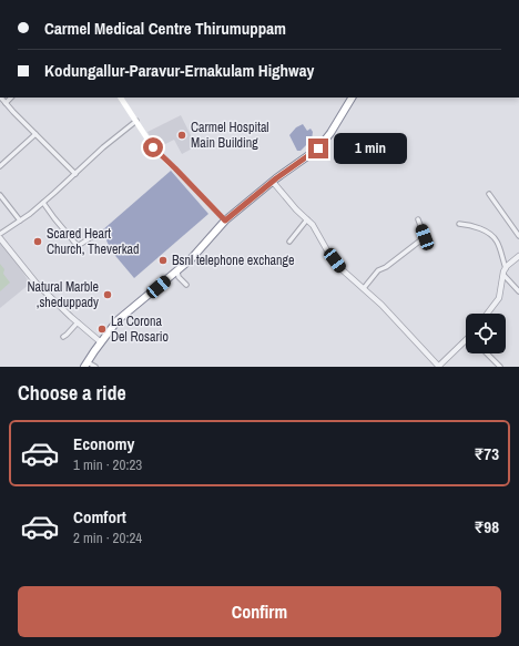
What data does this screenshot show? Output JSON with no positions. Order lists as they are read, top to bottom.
{
  "places": [
    "Carmel Hospital Main Building",
    "Scared Heart Church, Theverkad",
    "Bsnl telephone exchange",
    "Natural Marble ,sheduppady",
    "La Corona Del Rosario"
  ],
  "page": {
    "banner": ["Carmel Medical Centre Thirumuppam", "Kodungallur-Paravur-Ernakulam Highway"],
    "bubble": "1 min",
    "heading": "Choose a ride",
    "list": [
      {
        "name": "Economy",
        "note": "1 min · 20:23",
        "value": "₹73"
      },
      {
        "name": "Comfort",
        "note": "2 min · 20:24",
        "value": "₹98"
      }
    ],
    "buttons": "Confirm"
  }
}
